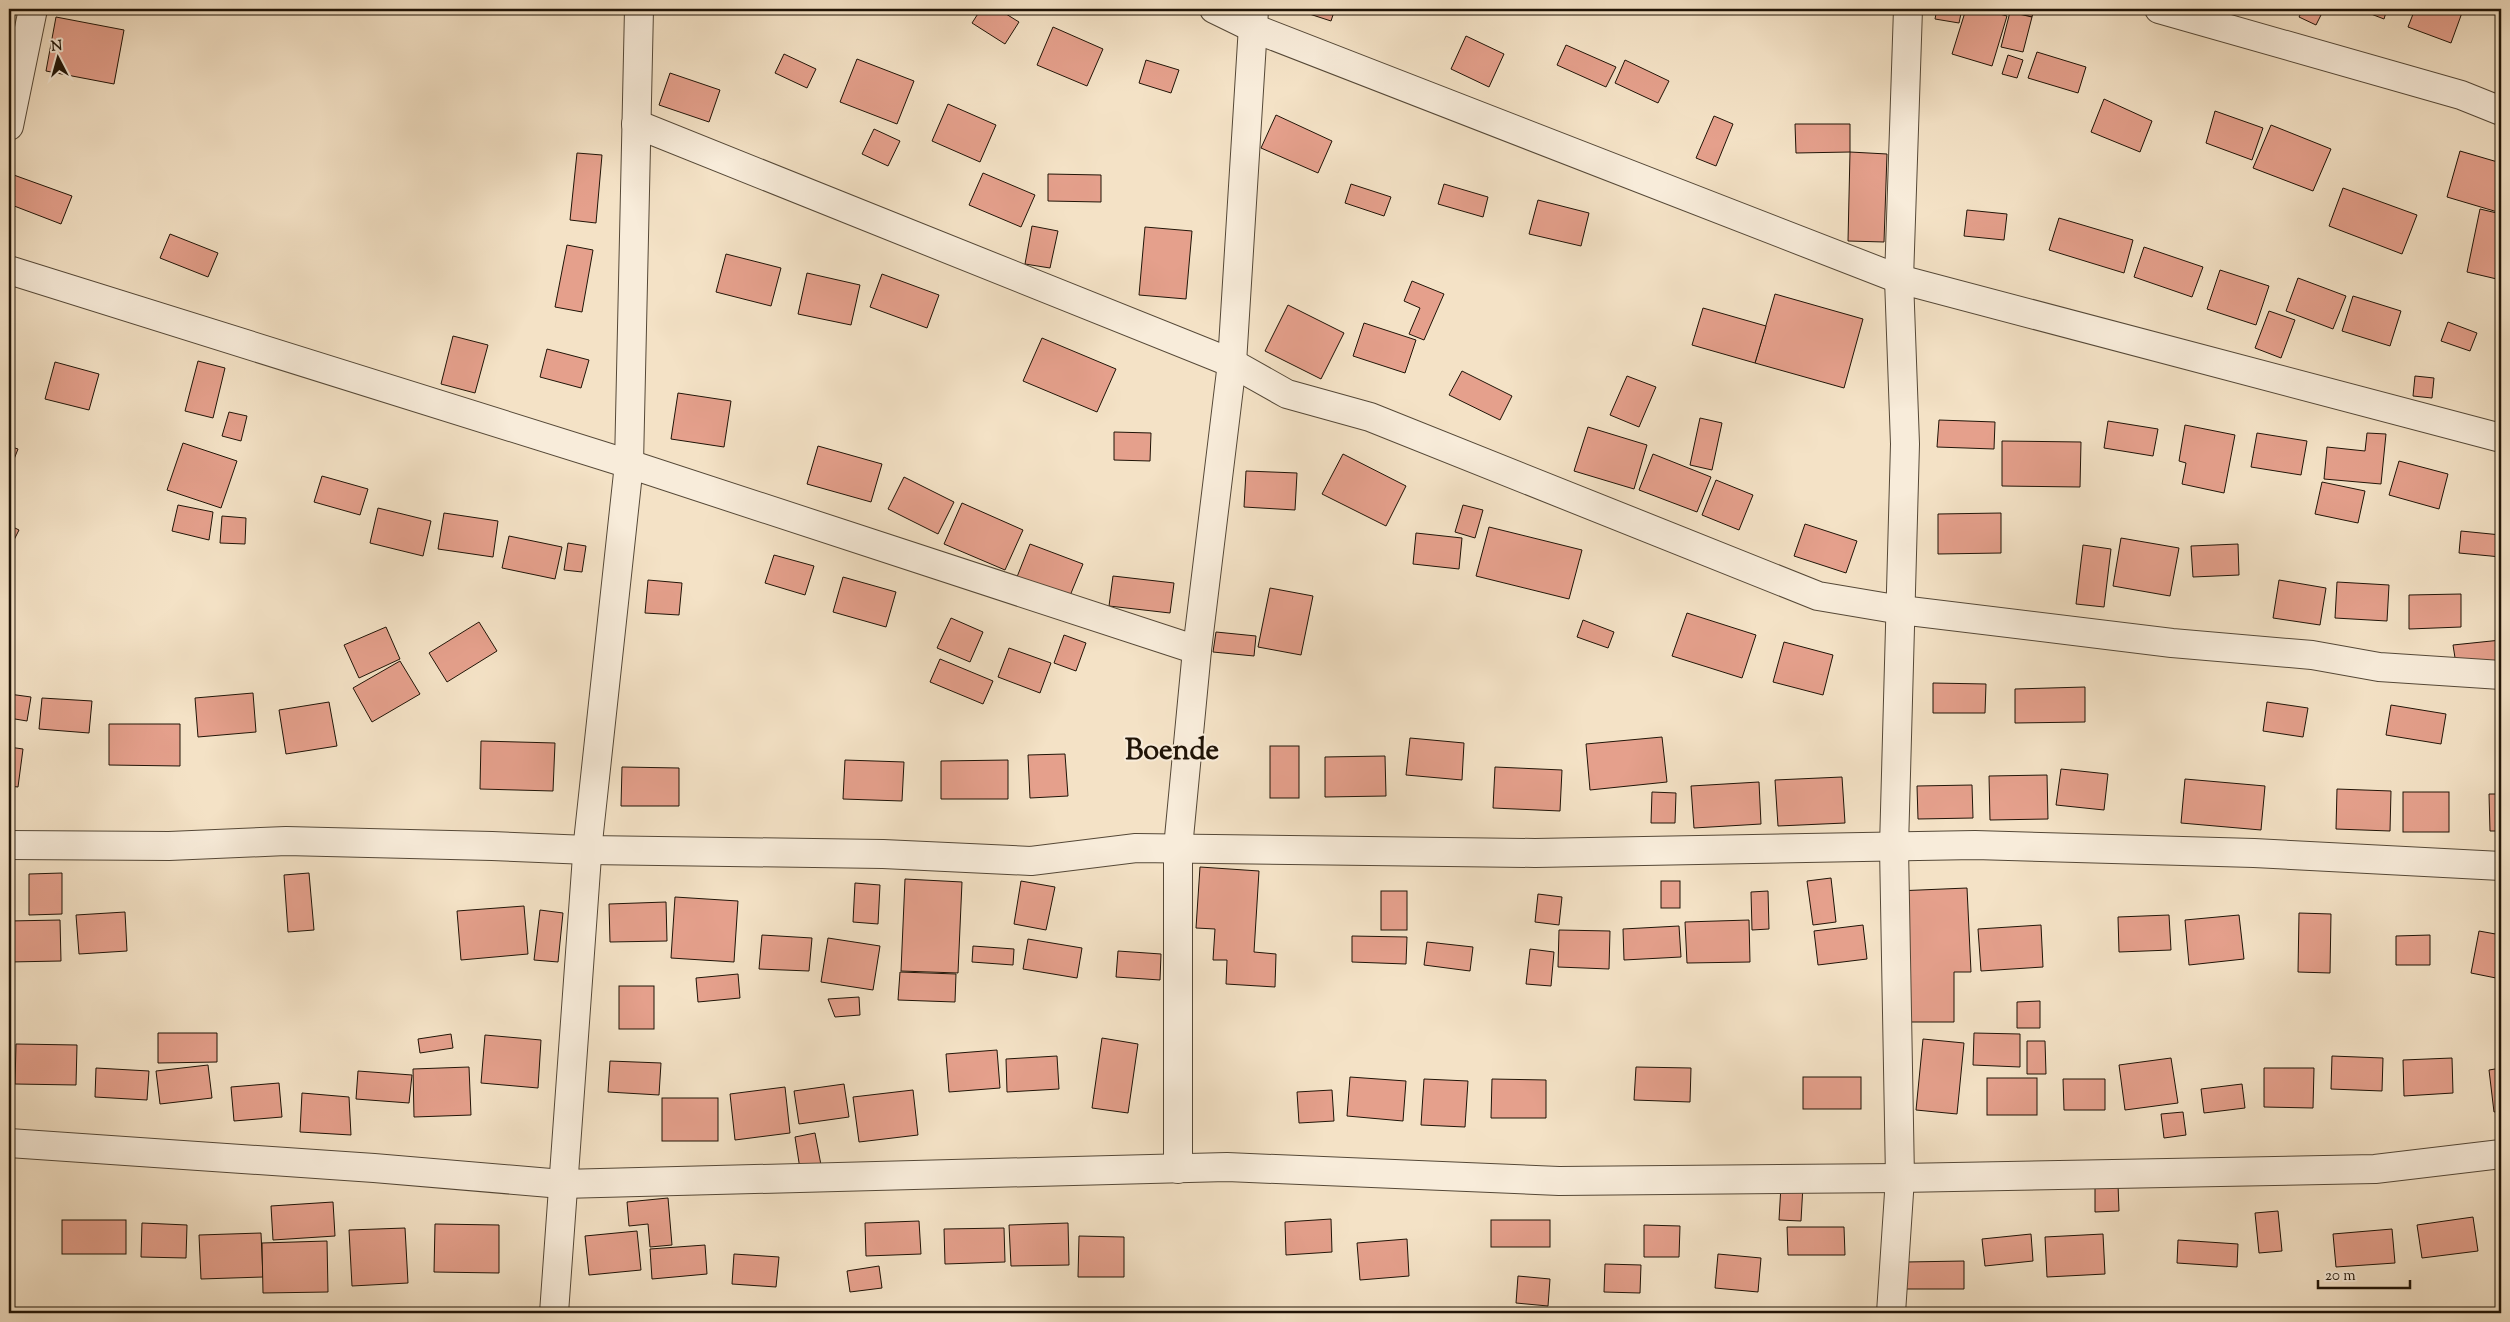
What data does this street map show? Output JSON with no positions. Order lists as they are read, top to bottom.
{
  "districts": ["Boende"],
  "scale_bar": "20 m",
  "north": "top"
}
